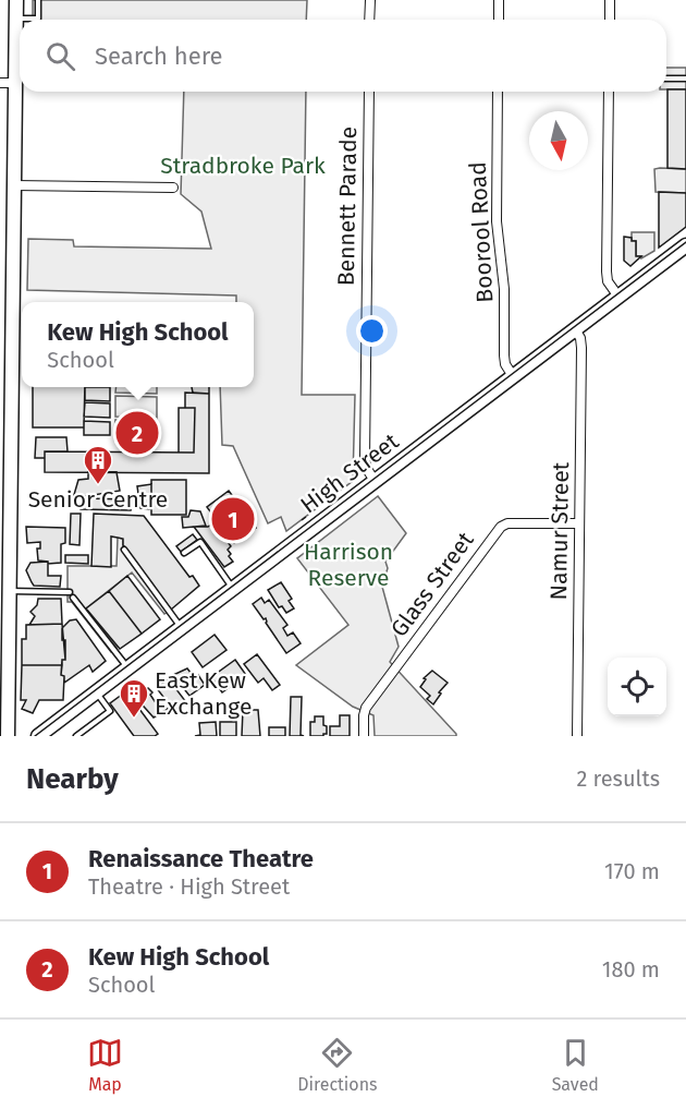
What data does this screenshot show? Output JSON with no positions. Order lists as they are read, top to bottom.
{
  "streets": {
    "main road": ["High Street"],
    "street": [
      "Bennett Parade",
      "Boorool Road",
      "Namur Street",
      "Glass Street"
    ]
  },
  "crossings": [
    ["Bennett Parade", "High Street"],
    ["Boorool Road", "High Street"],
    ["High Street", "Namur Street"],
    ["Namur Street", "Glass Street"]
  ],
  "parks": ["Stradbroke Park", "Harrison Reserve"],
  "places": {
    "building": ["Senior Centre", "East Kew Exchange"]
  },
  "north": "bottom",
  "page": {
    "search": "Search here",
    "popup": ["Kew High School", "School"],
    "pins": ["2", "1"],
    "heading": ["Nearby", "2 results"],
    "list": [
      {
        "mark": "1",
        "name": "Renaissance Theatre",
        "note": "Theatre · High Street",
        "value": "170 m"
      },
      {
        "mark": "2",
        "name": "Kew High School",
        "note": "School",
        "value": "180 m"
      }
    ],
    "nav": ["Map", "Directions", "Saved"]
  }
}
